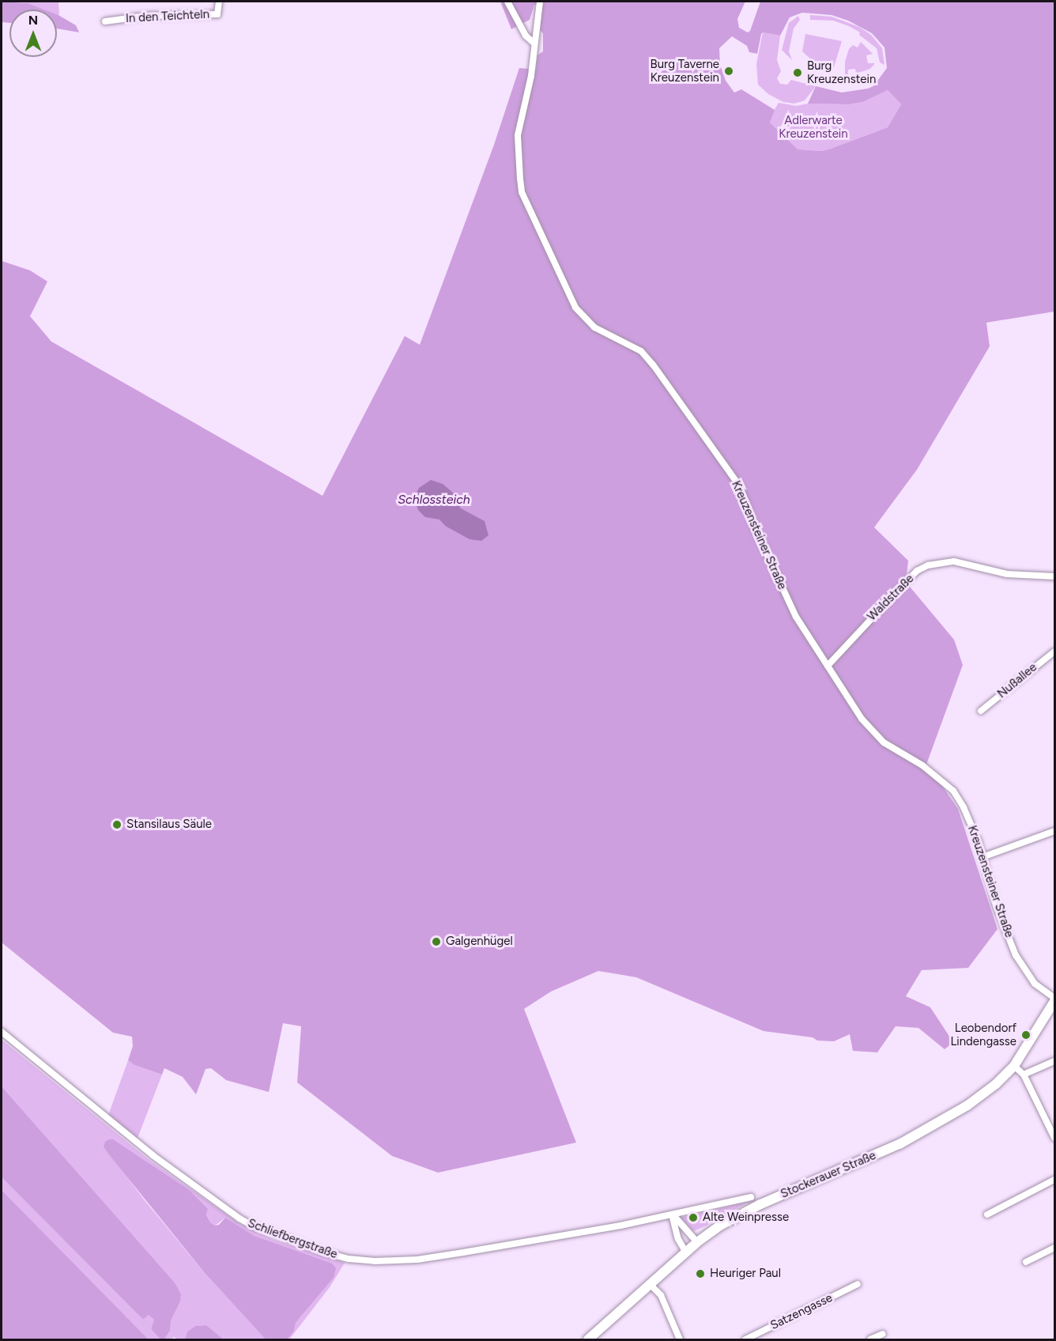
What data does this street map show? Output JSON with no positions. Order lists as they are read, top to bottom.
{
  "streets": {
    "street": [
      "In den Teichteln",
      "Kreuzensteiner Straße",
      "Waldstraße",
      "Nußallee",
      "Stockerauer Straße",
      "Schliefbergstraße",
      "Satzengasse"
    ]
  },
  "crossings": [
    ["Kreuzensteiner Straße", "Waldstraße"],
    ["Kreuzensteiner Straße", "Stockerauer Straße"]
  ],
  "water": ["Schlossteich"],
  "parks": ["Adlerwarte Kreuzenstein"],
  "places": [
    "Burg Taverne Kreuzenstein",
    "Burg Kreuzenstein",
    "Stansilaus Säule",
    "Galgenhügel",
    "Leobendorf Lindengasse",
    "Alte Weinpresse",
    "Heuriger Paul"
  ],
  "north": "top"
}
